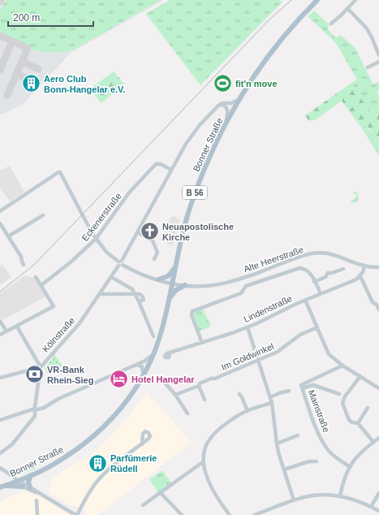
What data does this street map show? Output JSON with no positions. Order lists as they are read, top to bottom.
{
  "streets": {
    "main road": ["Bonner Straße", "B 56"],
    "street": [
      "Eckenerstraße",
      "Alte Heerstraße",
      "Lindenstraße",
      "Kölnstraße",
      "Im Goldwinkel",
      "Mainstraße"
    ]
  },
  "crossings": [
    ["Bonner Straße", "Alte Heerstraße"],
    ["Eckenerstraße", "Kölnstraße"]
  ],
  "places": {
    "building": ["Aero Club Bonn-Hangelar e.V.", "Parfümerie Rüdell"],
    "sports": ["fit'n move"],
    "church": ["Neuapostolische Kirche"],
    "bank": ["VR-Bank Rhein-Sieg"],
    "hotel": ["Hotel Hangelar"]
  },
  "scale_bar": "200 m"
}
